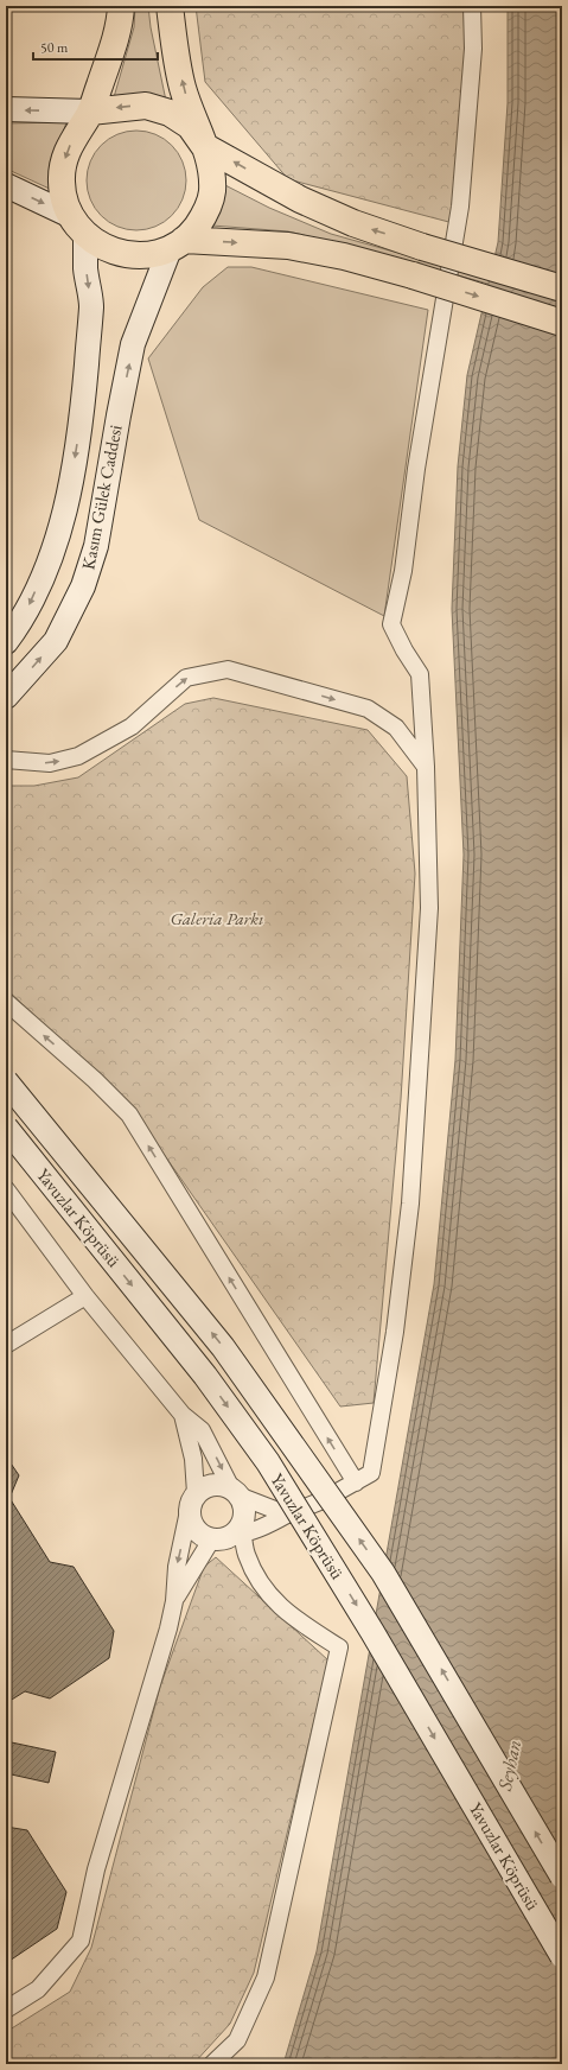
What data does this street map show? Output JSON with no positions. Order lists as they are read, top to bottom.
{
  "streets": {
    "main road": ["Kasım Gülek Caddesi", "Yavuzlar Köprüsü"]
  },
  "water": ["Seyhan"],
  "parks": ["Galeria Parkı"],
  "scale_bar": "50 m"
}
